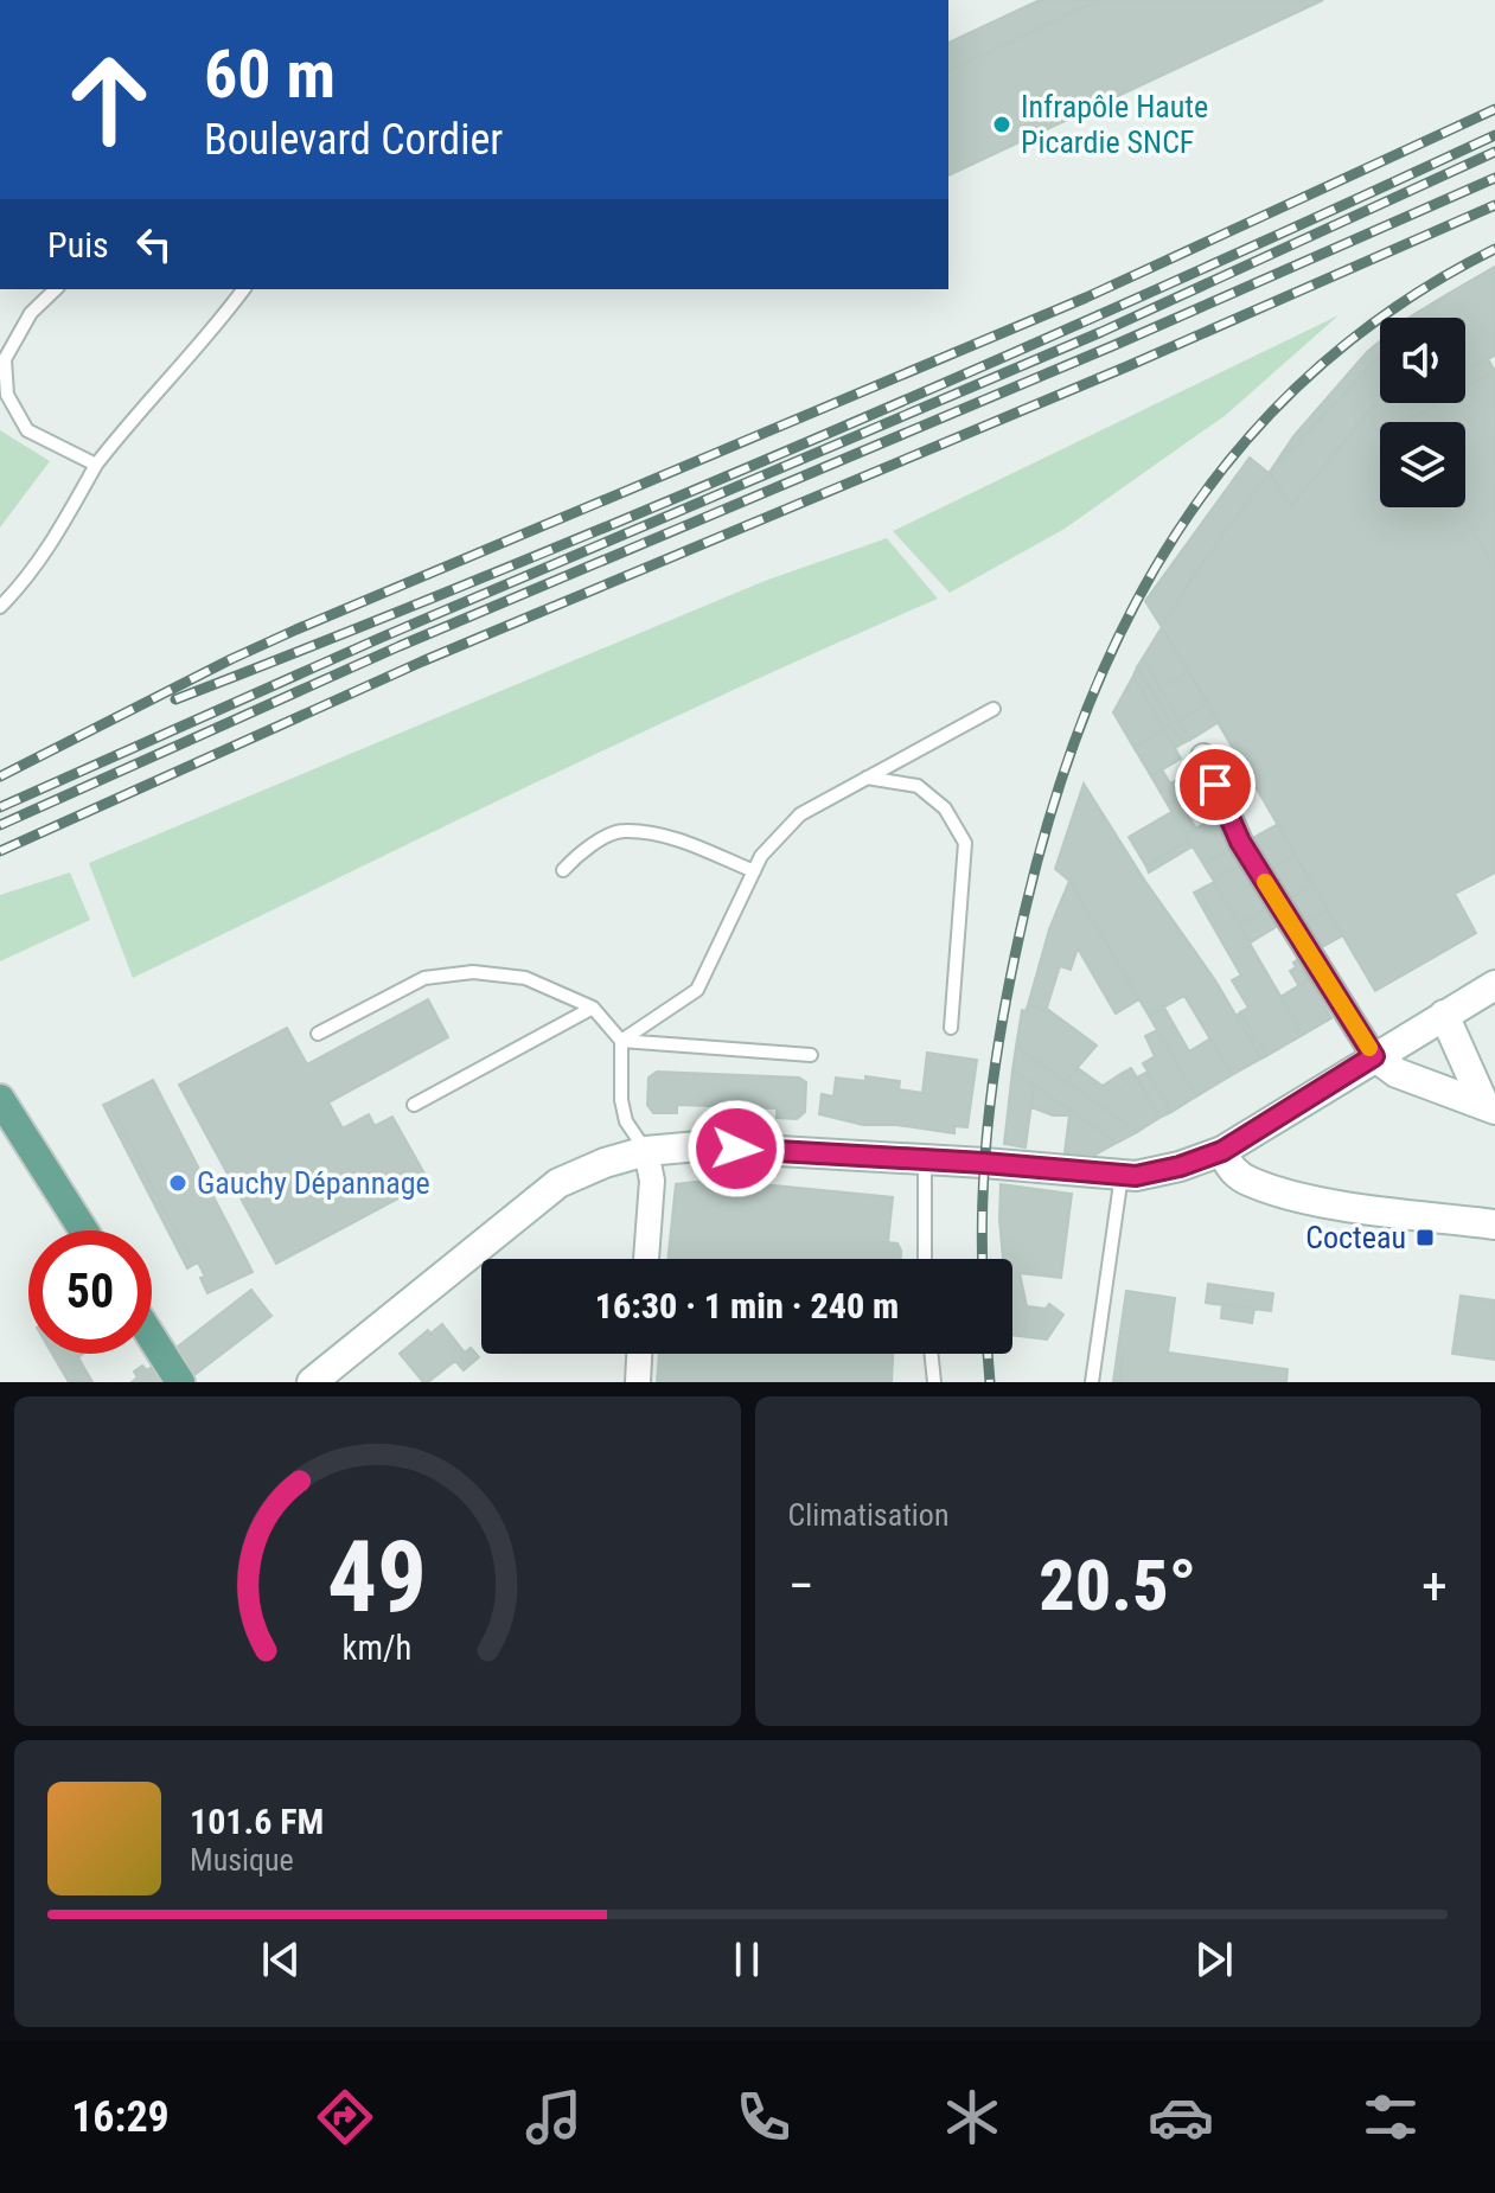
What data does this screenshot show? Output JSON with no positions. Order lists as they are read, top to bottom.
{
  "places": {
    "other": ["Infrapôle Haute Picardie SNCF", "Gauchy Dépannage"],
    "transit": ["Cocteau"]
  },
  "page": {
    "turn": ["60 m", "Boulevard Cordier"],
    "then": "Puis",
    "limit": "50",
    "trip": "16:30 · 1 min · 240 m",
    "tile": "Climatisation",
    "heat": ["−", "20.5°", "+"],
    "song": ["101.6 FM", "Musique"],
    "tabs": "16:29",
    "gauge": ["49", "km/h"]
  }
}
